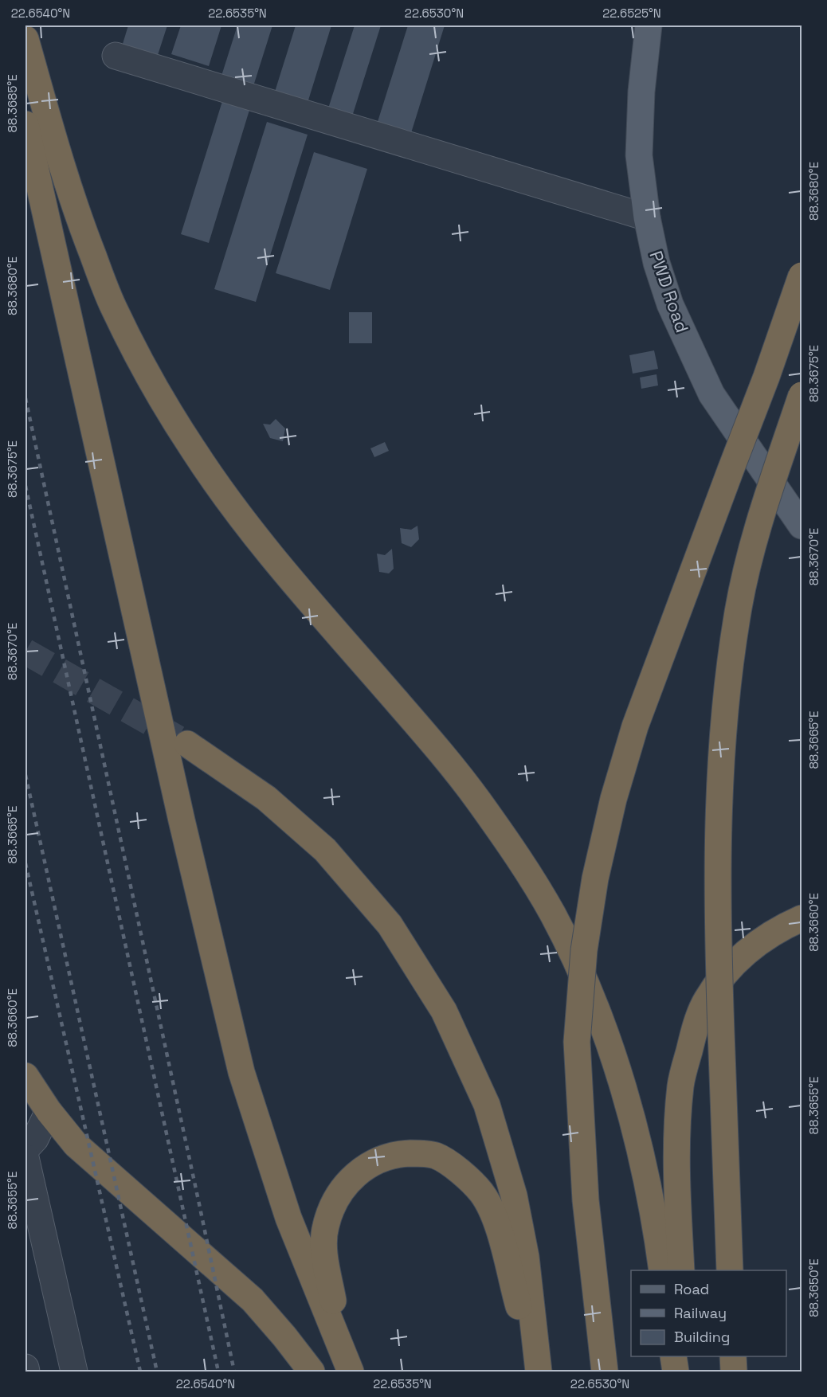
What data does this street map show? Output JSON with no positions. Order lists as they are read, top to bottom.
{
  "streets": {
    "main road": ["PWD Road"]
  },
  "legend": ["Road", "Railway", "Building"],
  "coordinates": [
    "22.6540°N",
    "22.6535°N",
    "22.6530°N",
    "22.6525°N",
    "88.3685°E",
    "88.3680°E",
    "88.3675°E",
    "88.3670°E",
    "88.3665°E",
    "88.3660°E",
    "88.3655°E",
    "88.3650°E"
  ]
}
